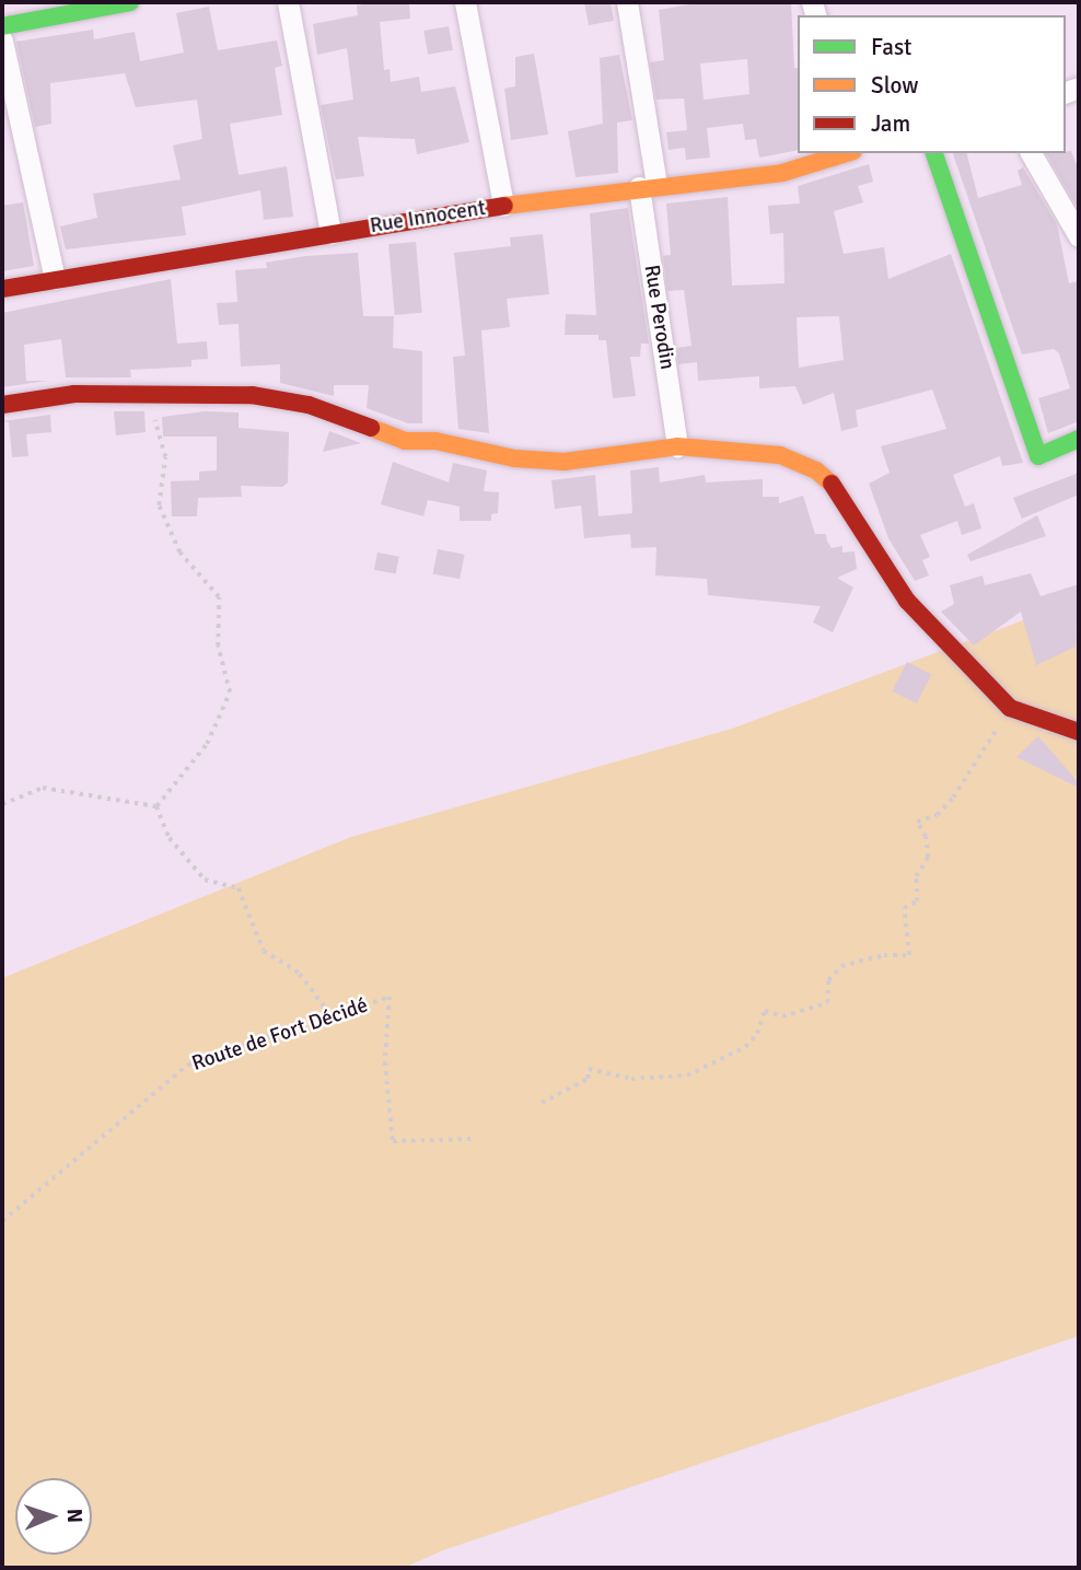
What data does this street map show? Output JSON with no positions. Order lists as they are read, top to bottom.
{
  "streets": {
    "street": ["Rue Innocent", "Rue Perodin"],
    "path": ["Route de Fort Décidé"]
  },
  "crossings": [
    ["Rue Innocent", "Rue Perodin"]
  ],
  "legend": ["Fast", "Slow", "Jam"],
  "north": "right"
}
